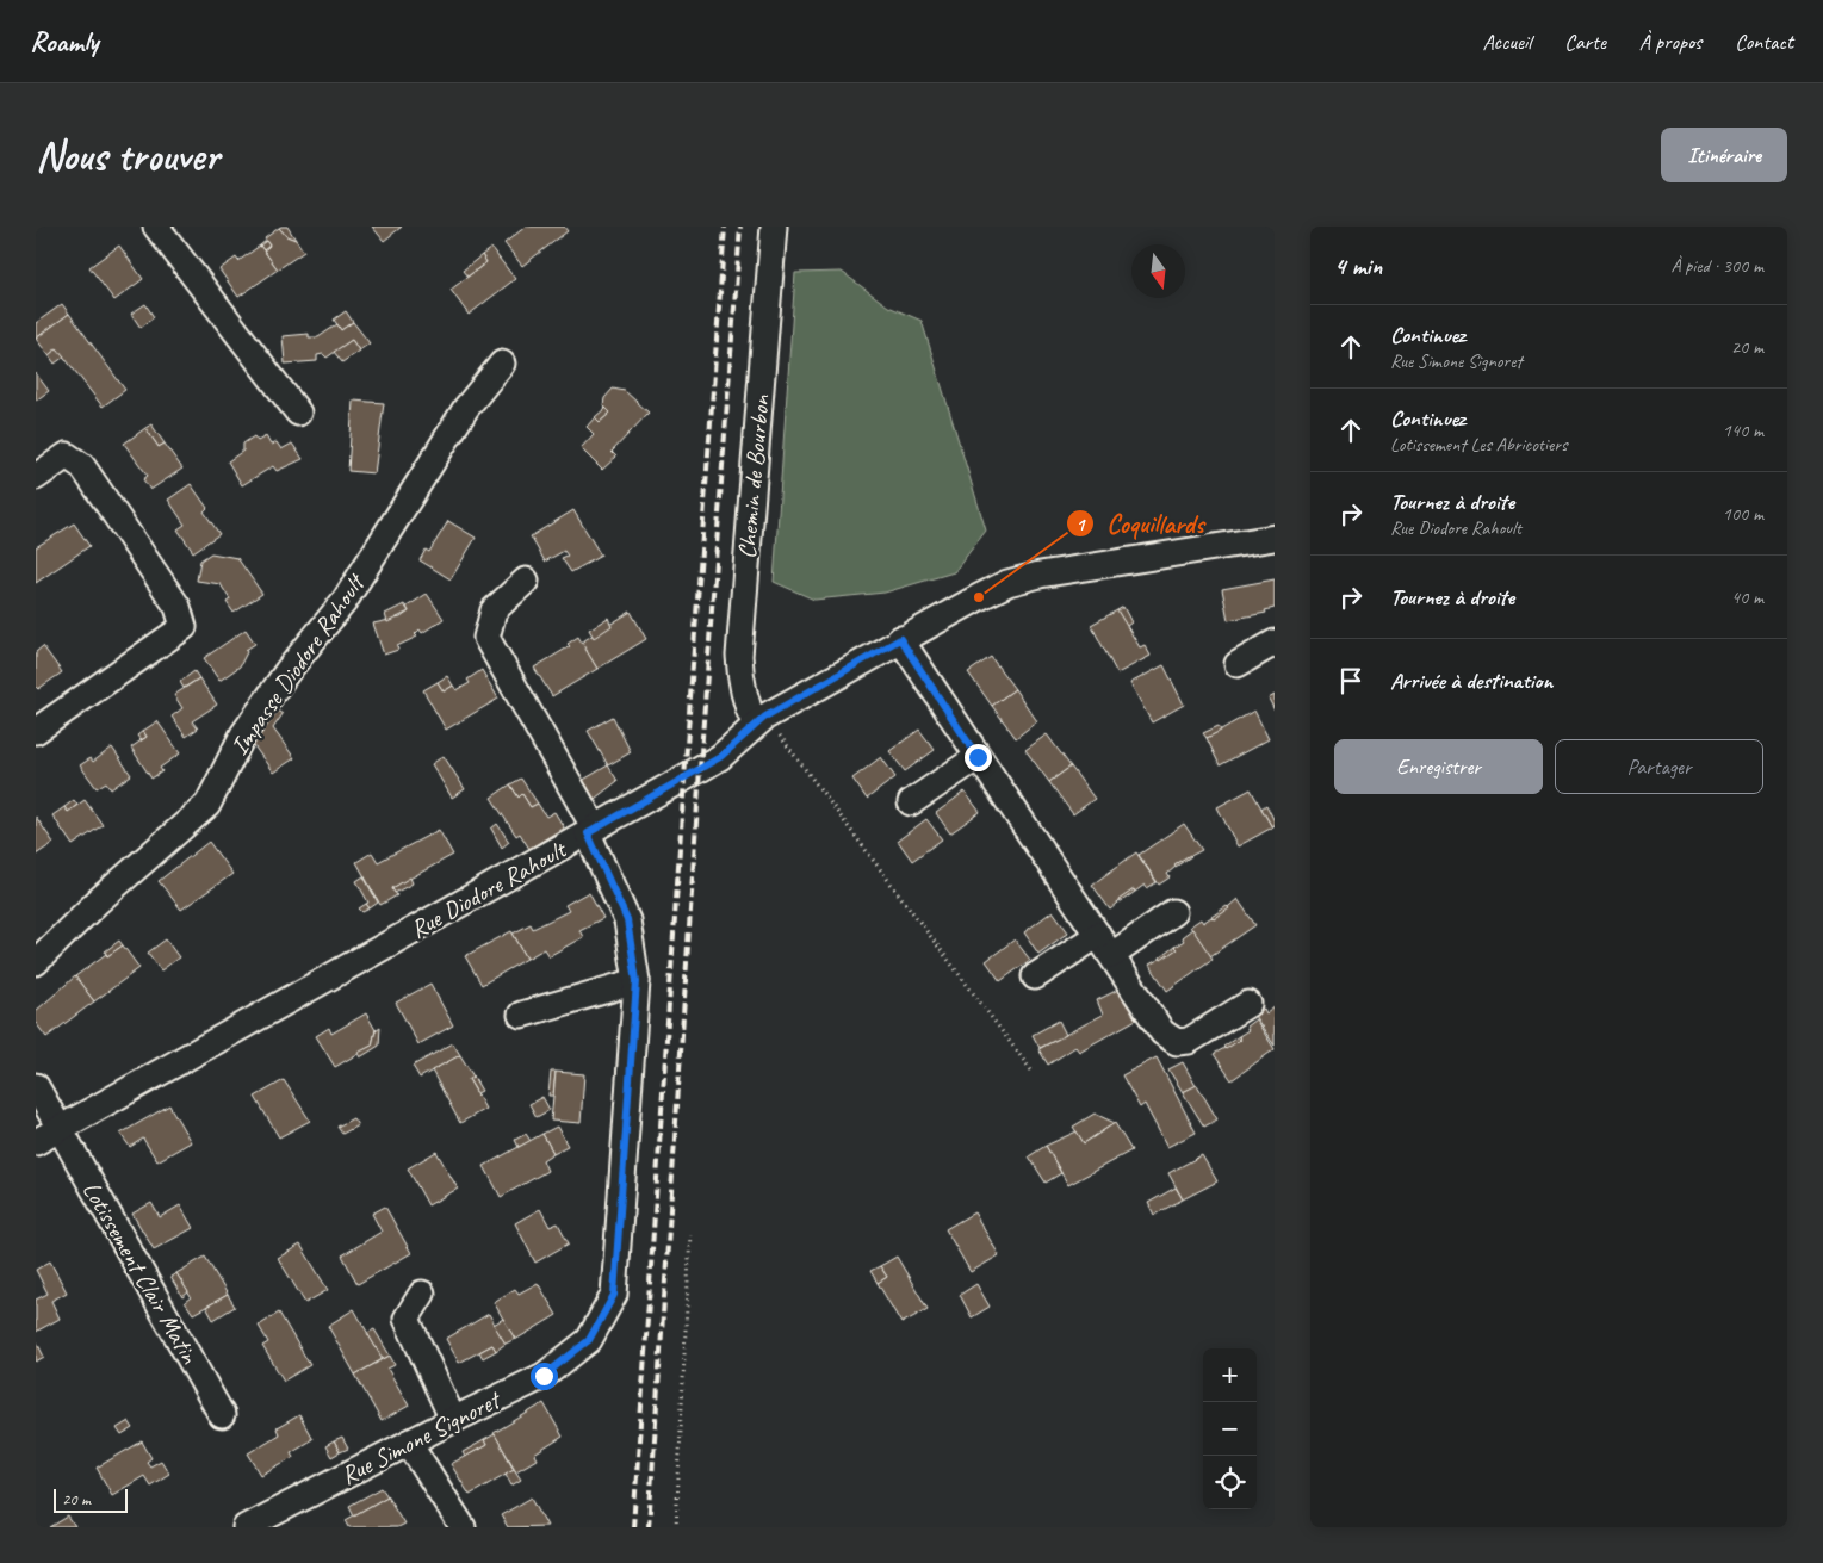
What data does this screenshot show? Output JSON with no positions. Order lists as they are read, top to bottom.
{
  "streets": {
    "street": [
      "Chemin de Bourbon",
      "Impasse Diodore Rahoult",
      "Rue Diodore Rahoult",
      "Lotissement Clair Matin",
      "Rue Simone Signoret"
    ]
  },
  "crossings": [
    ["Chemin de Bourbon", "Rue Diodore Rahoult"],
    ["Rue Diodore Rahoult", "Lotissement Clair Matin"]
  ],
  "places": ["Coquillards"],
  "scale_bar": "20 m",
  "north": "bottom",
  "page": {
    "header": "Roamly",
    "nav": [
      "Accueil",
      "Carte",
      "À propos",
      "Contact"
    ],
    "buttons": [
      "Itinéraire",
      ["Enregistrer", "Partager"]
    ],
    "title": "Nous trouver",
    "heading": ["4 min", "À pied · 300 m"],
    "list": [
      ["Continuez", "Rue Simone Signoret", "20 m"],
      ["Continuez", "Lotissement Les Abricotiers", "140 m"],
      ["Tournez à droite", "Rue Diodore Rahoult", "100 m"],
      ["Tournez à droite", "40 m"],
      "Arrivée à destination"
    ],
    "map_buttons": ["+", "−"],
    "scale": "20 m"
  }
}
